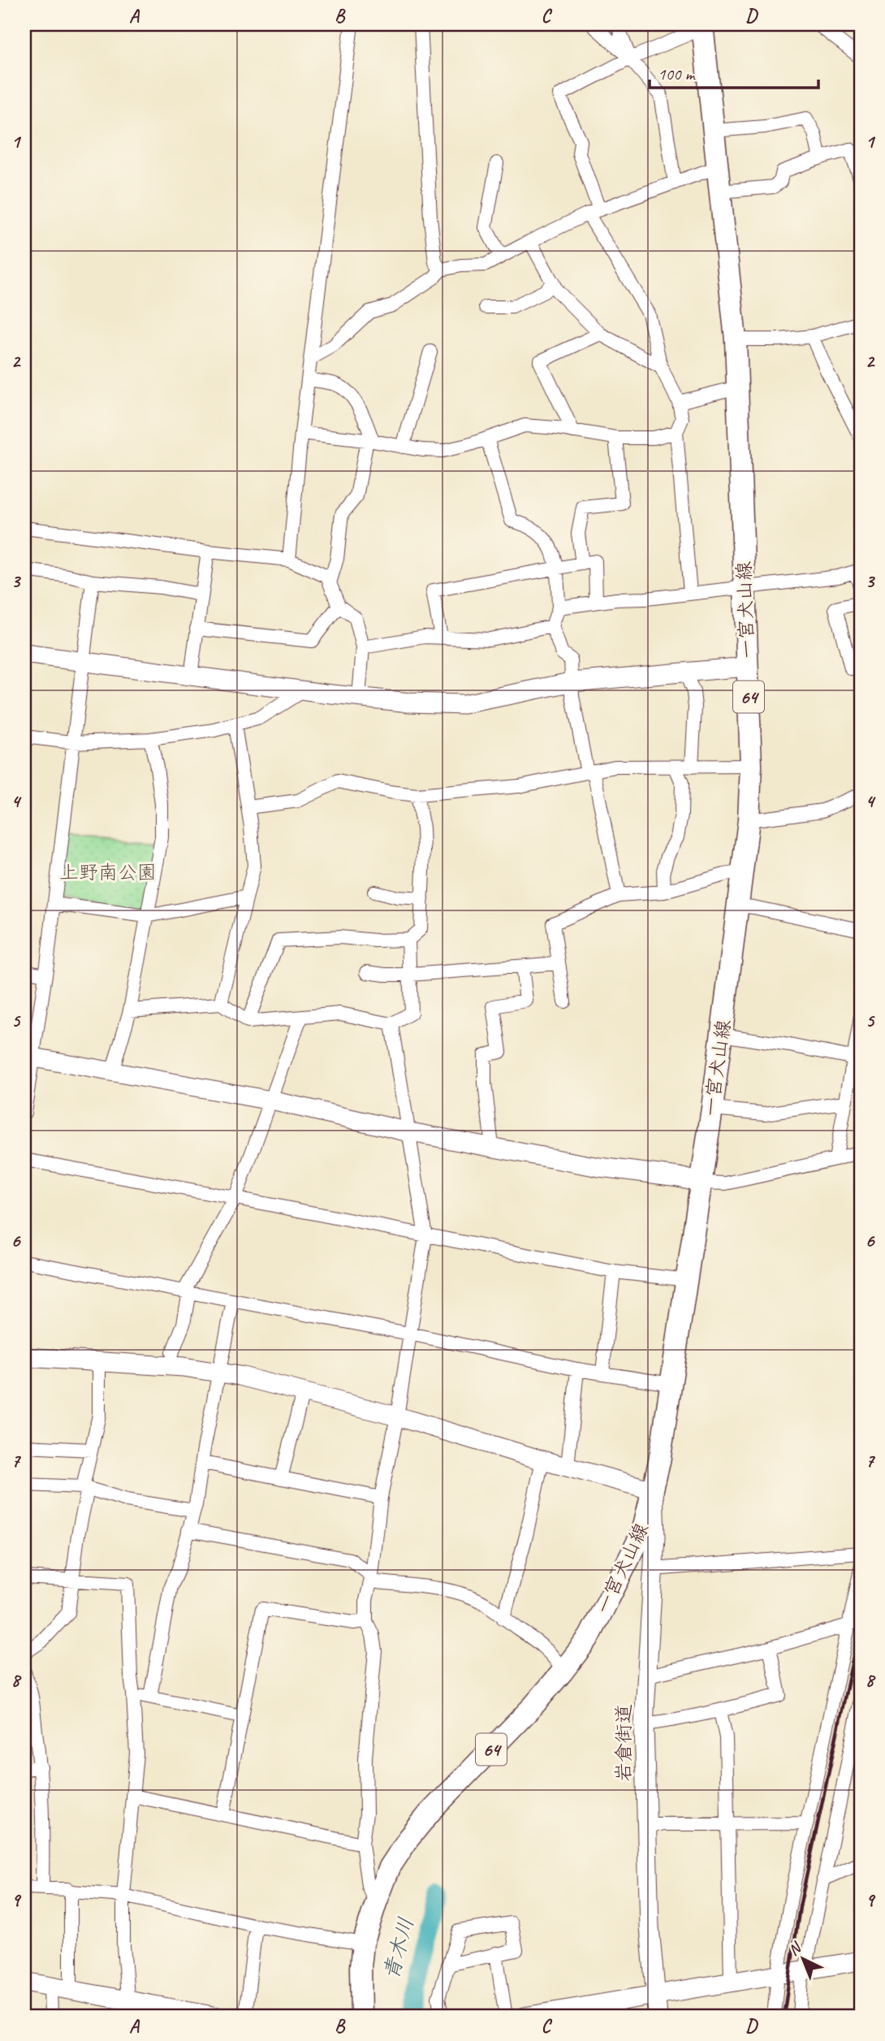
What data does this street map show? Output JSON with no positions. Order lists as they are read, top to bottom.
{
  "streets": {
    "main road": ["一宮犬山線", "64"],
    "street": ["岩倉街道"]
  },
  "crossings": [
    ["一宮犬山線", "岩倉街道"]
  ],
  "water": ["青木川"],
  "parks": ["上野南公園"],
  "scale_bar": "100 m",
  "north": "top left",
  "grid": {
    "columns": [
      "A",
      "B",
      "C",
      "D"
    ],
    "rows": [
      "1",
      "2",
      "3",
      "4",
      "5",
      "6",
      "7",
      "8",
      "9"
    ]
  }
}
